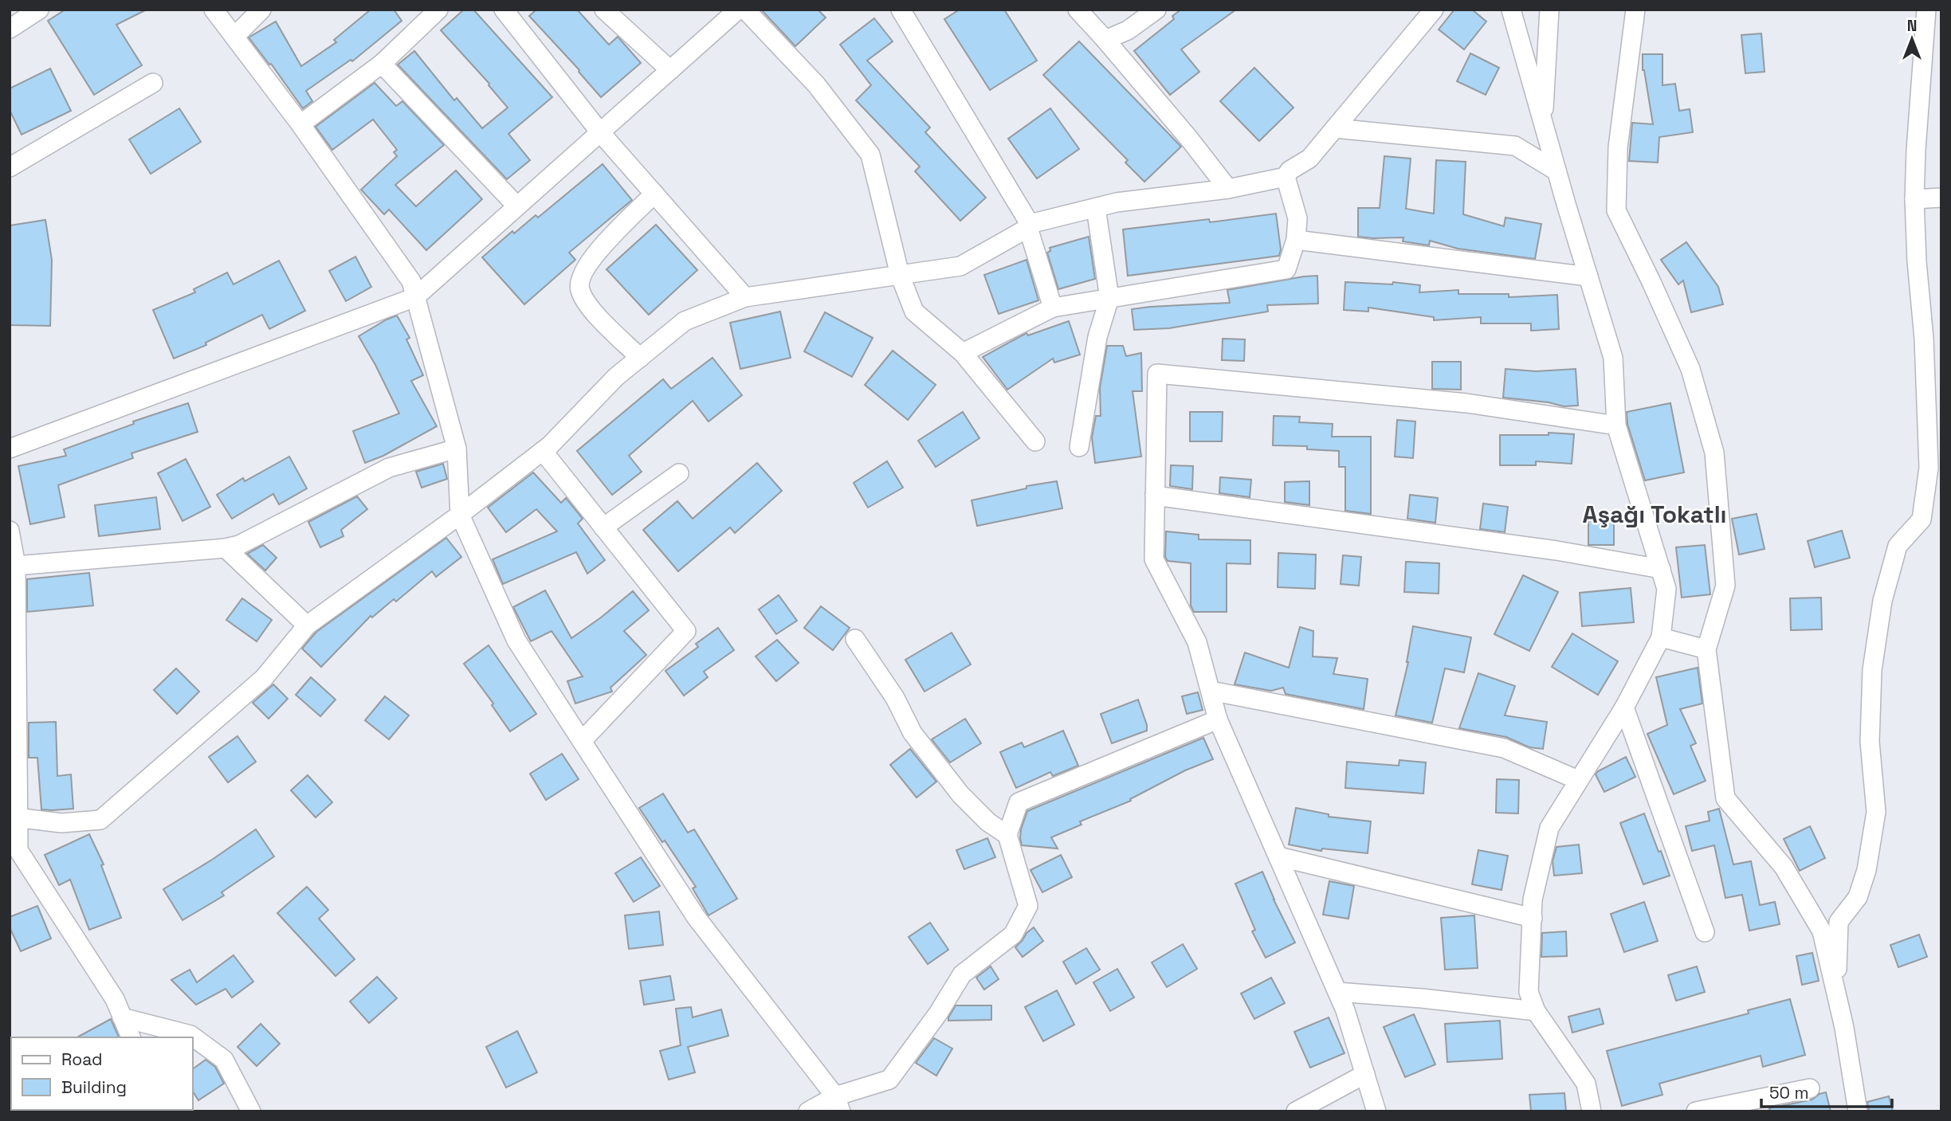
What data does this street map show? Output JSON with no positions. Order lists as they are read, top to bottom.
{
  "districts": ["Aşağı Tokatlı"],
  "legend": ["Road", "Building"],
  "scale_bar": "50 m",
  "north": "top"
}
